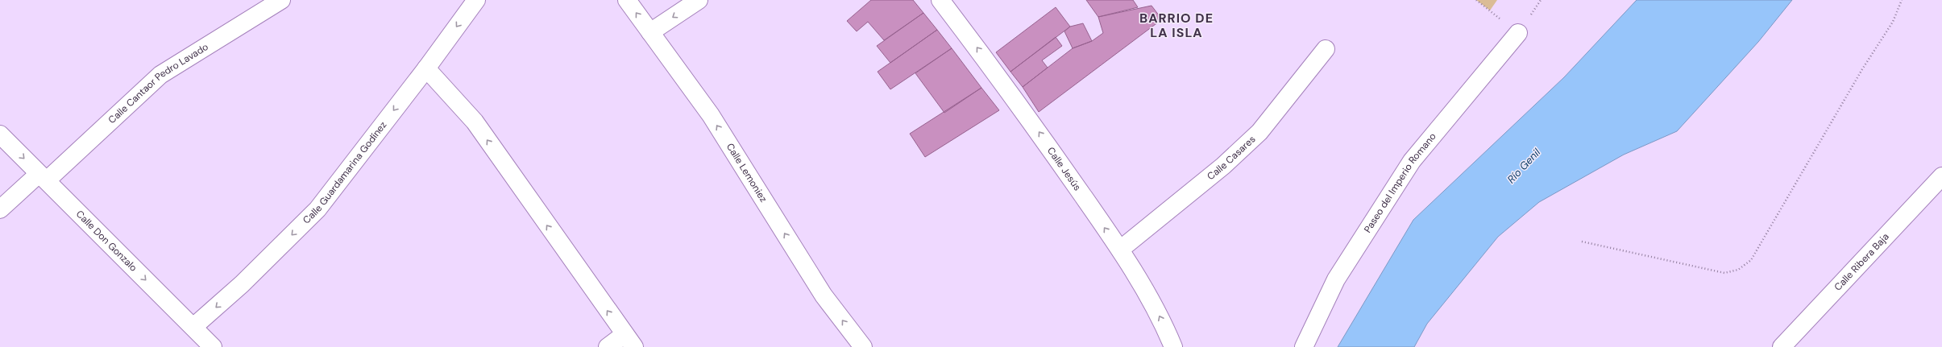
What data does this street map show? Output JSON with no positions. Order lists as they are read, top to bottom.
{
  "streets": {
    "street": [
      "Calle Cantaor Pedro Lavado",
      "Calle Casares",
      "Calle Jesús",
      "Calle Guardamarina Godínez",
      "Calle Lemoniez",
      "Paseo del Imperio Romano",
      "Calle Don Gonzalo",
      "Calle Ribera Baja"
    ]
  },
  "crossings": [
    ["Calle Cantaor Pedro Lavado", "Calle Don Gonzalo"],
    ["Calle Casares", "Calle Jesús"],
    ["Calle Guardamarina Godínez", "Calle Don Gonzalo"]
  ],
  "one_way": [
    "Calle Jesús",
    "Calle Guardamarina Godínez",
    "Calle Lemoniez",
    "Calle Don Gonzalo"
  ],
  "districts": ["BARRIO DE LA ISLA"],
  "water": ["Río Genil"]
}
